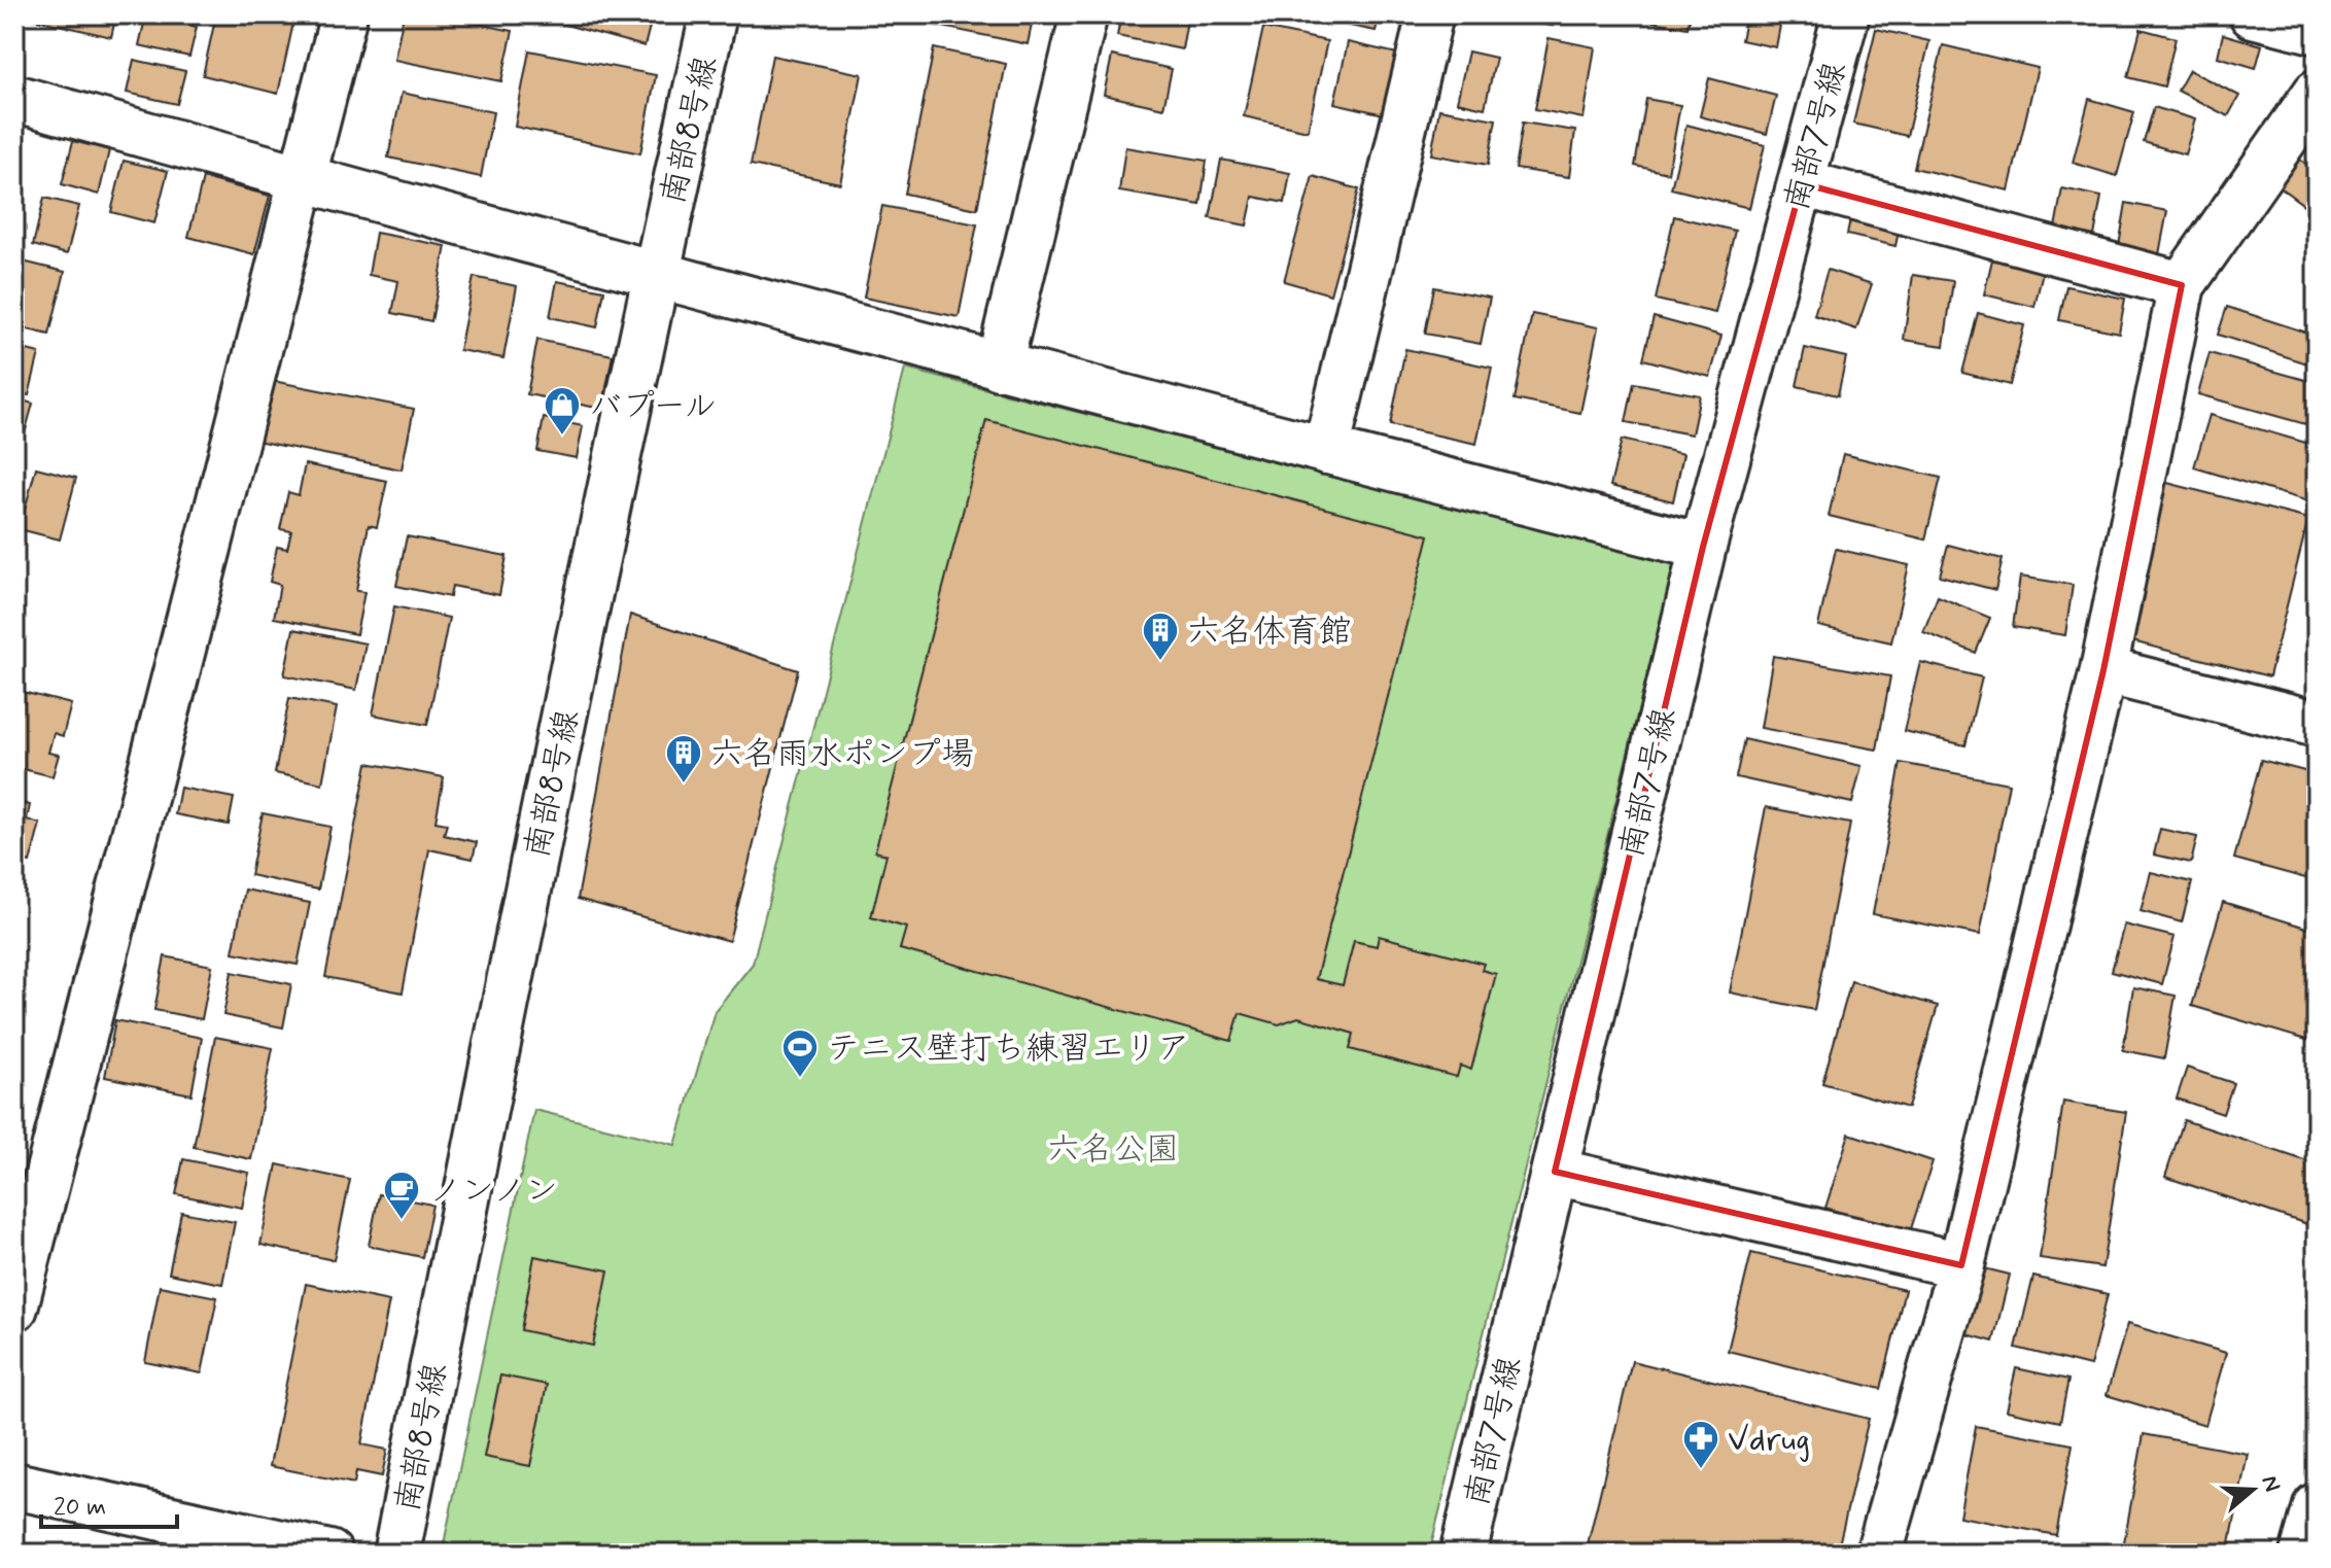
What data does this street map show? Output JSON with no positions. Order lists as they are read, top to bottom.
{
  "streets": {
    "main road": ["南部8号線", "南部7号線"]
  },
  "parks": ["六名公園"],
  "places": {
    "shop": ["バプール"],
    "building": ["六名体育館", "六名雨水ポンプ場"],
    "sports": ["テニス壁打ち練習エリア"],
    "cafe": ["ノンノン"],
    "pharmacy": ["Vdrug"]
  },
  "scale_bar": "20 m",
  "north": "right"
}
